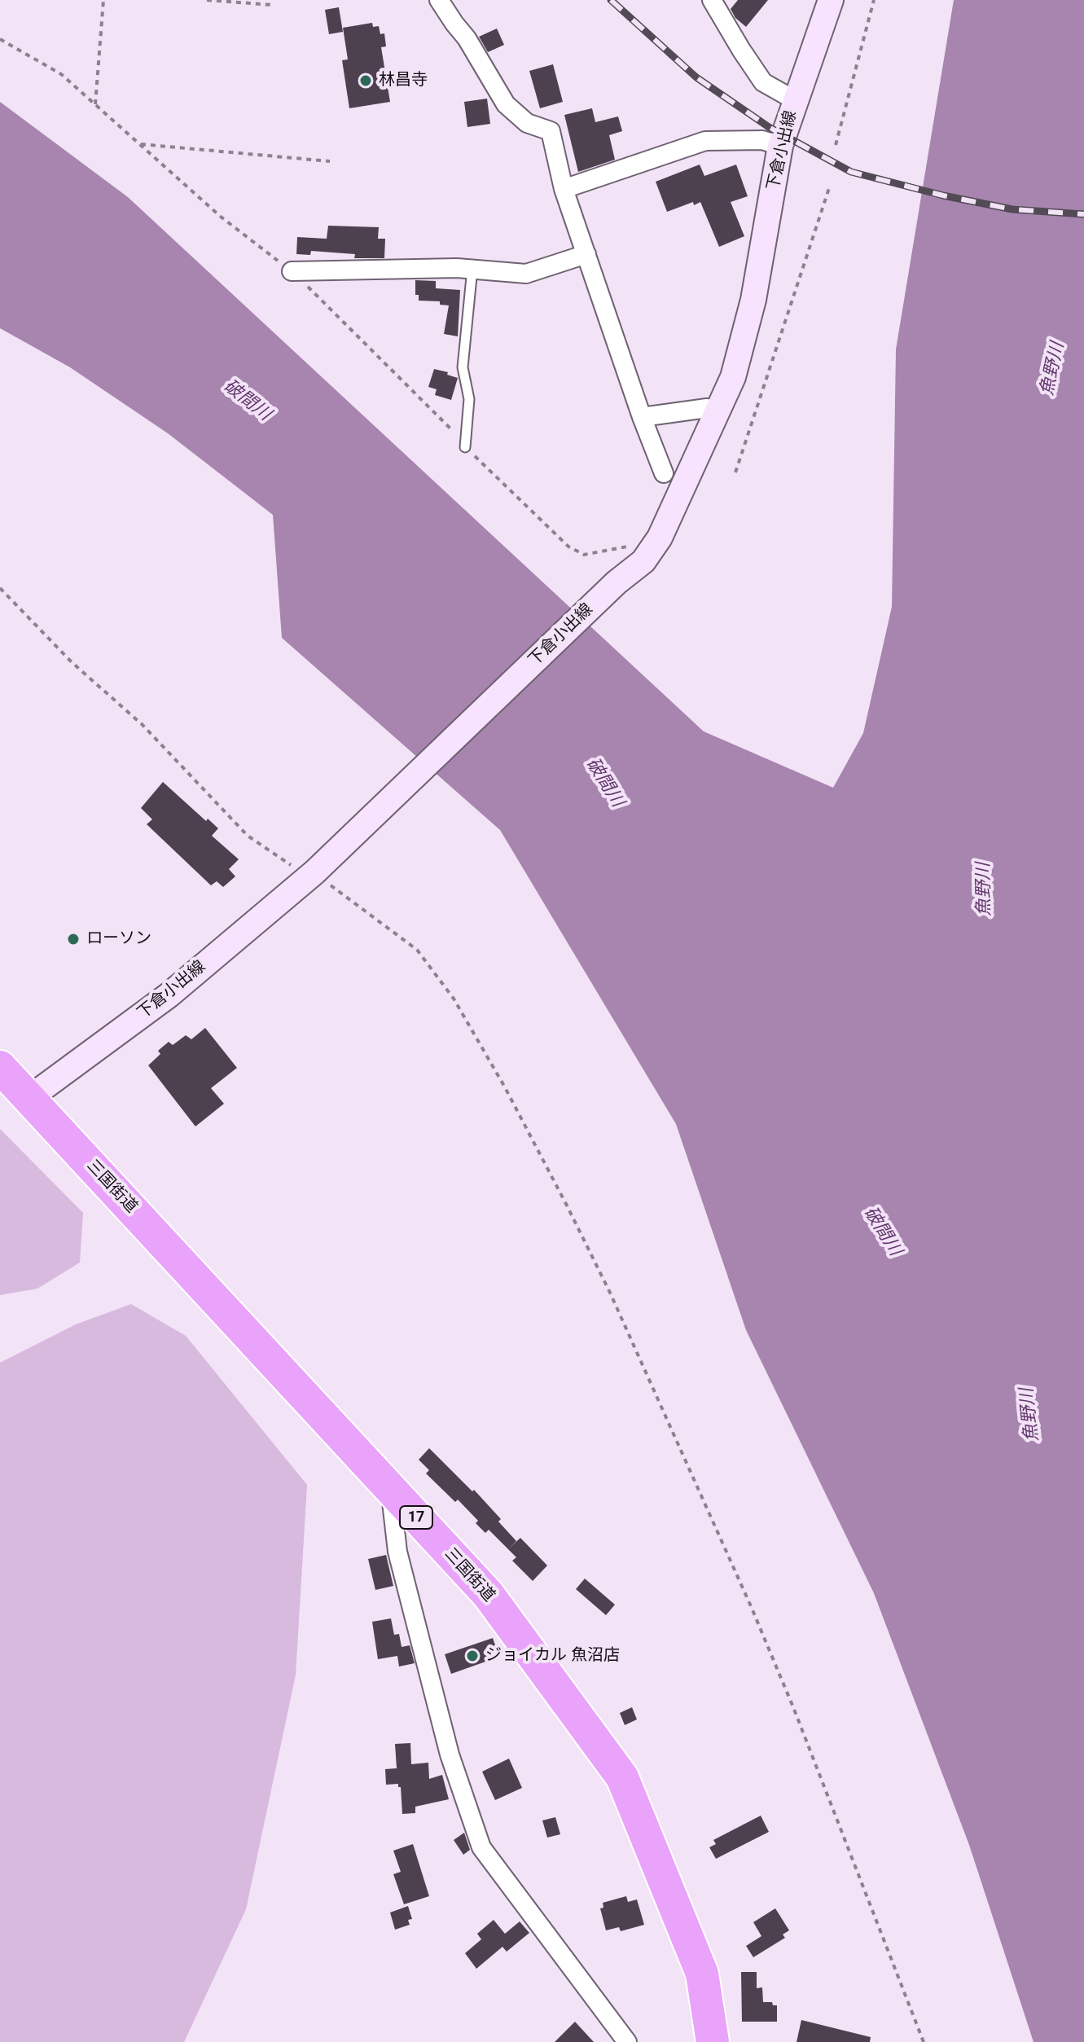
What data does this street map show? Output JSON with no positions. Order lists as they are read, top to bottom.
{
  "streets": {
    "highway": ["三国街道", "17"],
    "main road": ["下倉小出線"]
  },
  "crossings": [
    ["下倉小出線", "三国街道"]
  ],
  "water": ["魚野川", "破間川"],
  "places": ["林昌寺", "ローソン", "ジョイカル 魚沼店"]
}
